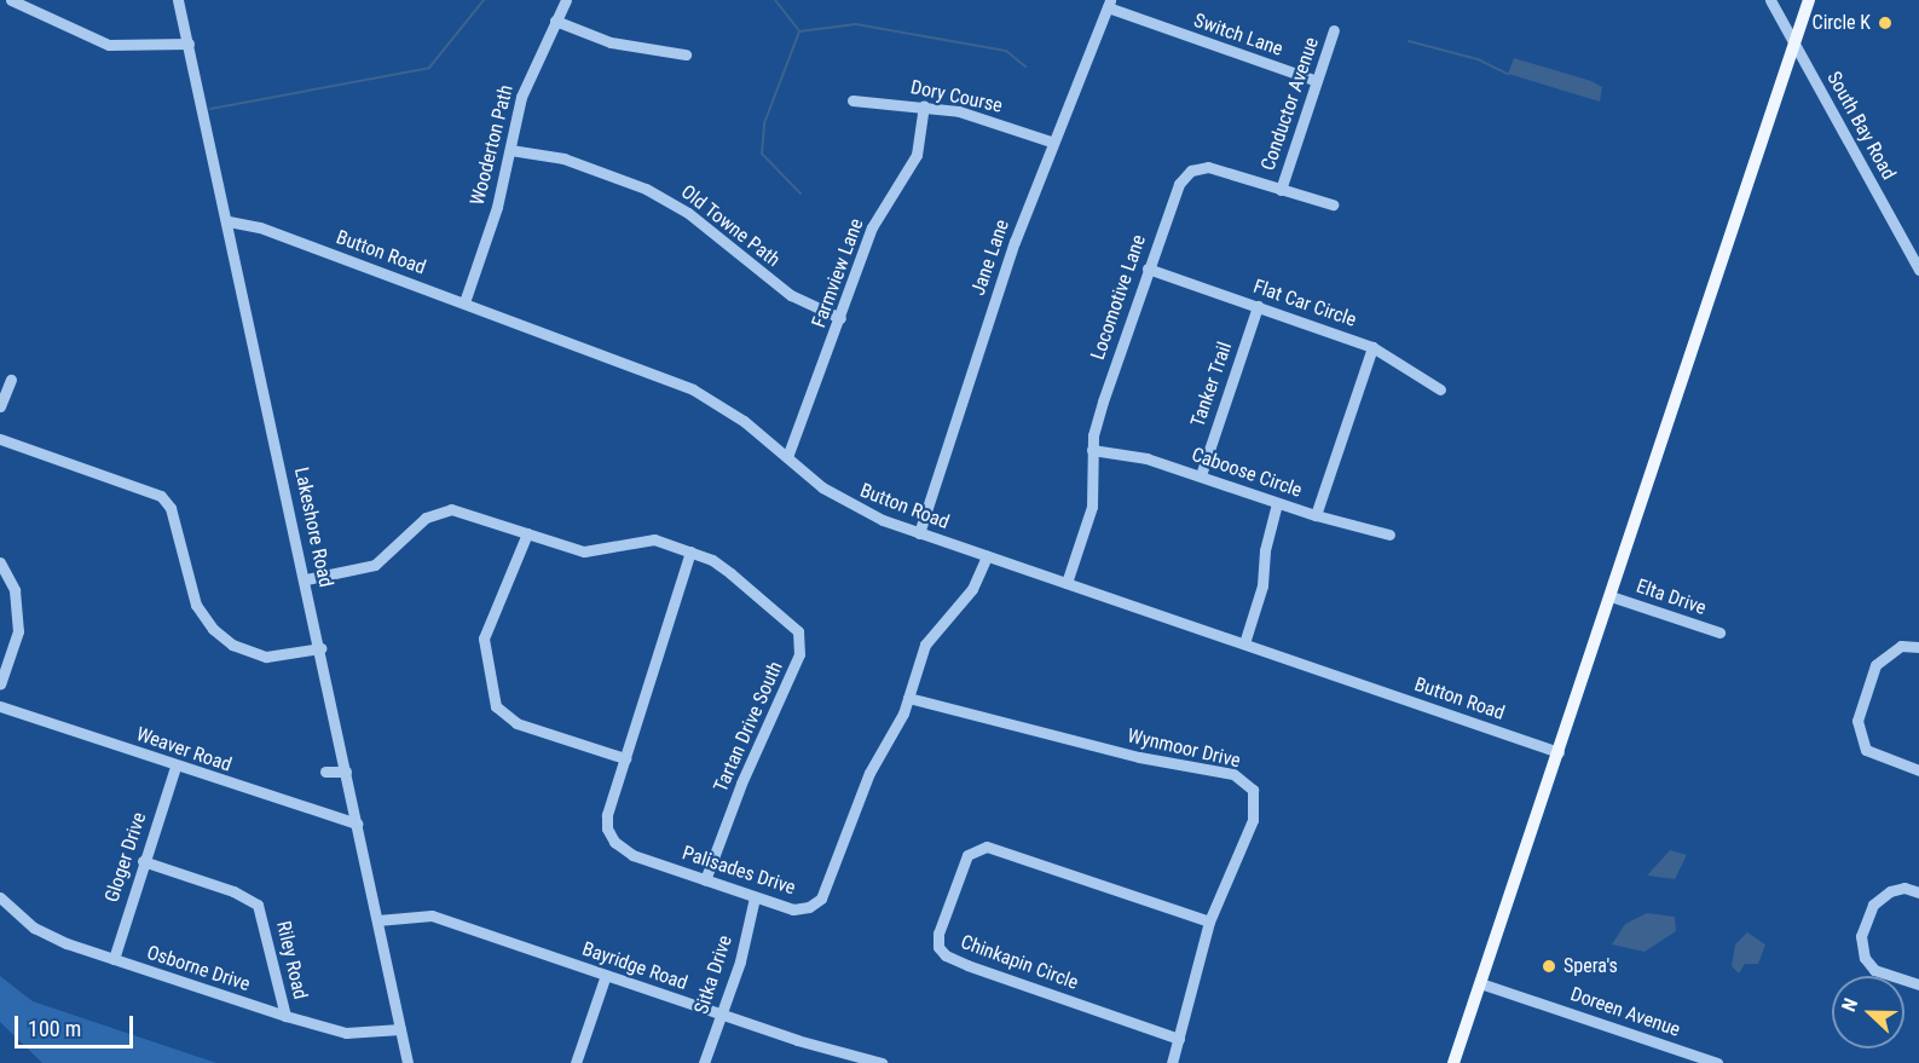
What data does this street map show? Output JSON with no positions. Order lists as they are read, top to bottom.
{
  "streets": {
    "street": [
      "Switch Lane",
      "Dory Course",
      "Conductor Avenue",
      "South Bay Road",
      "Wooderton Path",
      "Old Towne Path",
      "Button Road",
      "Jane Lane",
      "Farmview Lane",
      "Locomotive Lane",
      "Flat Car Circle",
      "Tanker Trail",
      "Caboose Circle",
      "Lakeshore Road",
      "Elta Drive",
      "Tartan Drive South",
      "Wynmoor Drive",
      "Weaver Road",
      "Gloger Drive",
      "Palisades Drive",
      "Riley Road",
      "Chinkapin Circle",
      "Bayridge Road",
      "Osborne Drive",
      "Sitka Drive",
      "Doreen Avenue"
    ]
  },
  "crossings": [
    ["Switch Lane", "Conductor Avenue"],
    ["Switch Lane", "Jane Lane"],
    ["Dory Course", "Jane Lane"],
    ["Dory Course", "Farmview Lane"],
    ["Conductor Avenue", "Locomotive Lane"],
    ["Wooderton Path", "Old Towne Path"],
    ["Wooderton Path", "Button Road"],
    ["Old Towne Path", "Farmview Lane"],
    ["Button Road", "Jane Lane"],
    ["Button Road", "Farmview Lane"],
    ["Button Road", "Locomotive Lane"],
    ["Button Road", "Lakeshore Road"],
    ["Button Road", "Palisades Drive"],
    ["Locomotive Lane", "Flat Car Circle"],
    ["Locomotive Lane", "Caboose Circle"],
    ["Flat Car Circle", "Tanker Trail"],
    ["Tanker Trail", "Caboose Circle"],
    ["Lakeshore Road", "Weaver Road"],
    ["Lakeshore Road", "Bayridge Road"],
    ["Lakeshore Road", "Osborne Drive"],
    ["Tartan Drive South", "Palisades Drive"],
    ["Wynmoor Drive", "Palisades Drive"],
    ["Wynmoor Drive", "Chinkapin Circle"],
    ["Weaver Road", "Gloger Drive"],
    ["Gloger Drive", "Riley Road"],
    ["Gloger Drive", "Osborne Drive"],
    ["Palisades Drive", "Sitka Drive"],
    ["Riley Road", "Osborne Drive"],
    ["Bayridge Road", "Sitka Drive"]
  ],
  "places": ["Circle K", "Spera's"],
  "scale_bar": "100 m",
  "north": "left"
}
